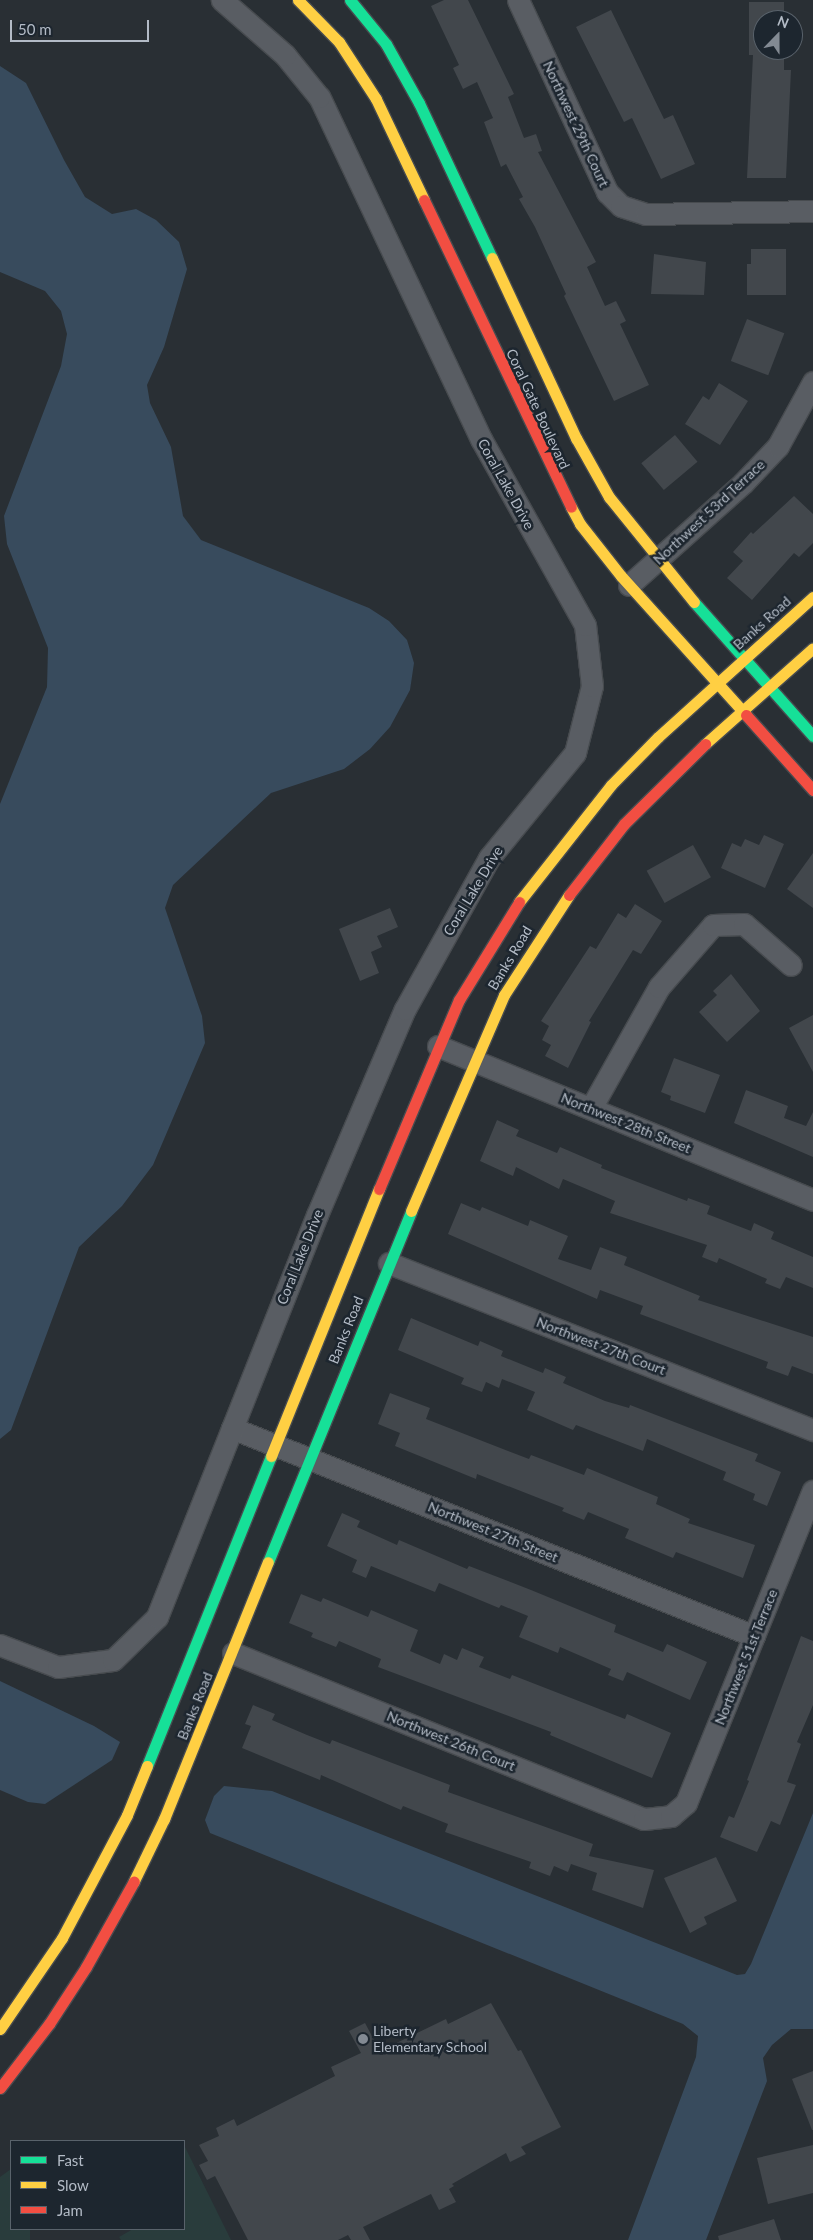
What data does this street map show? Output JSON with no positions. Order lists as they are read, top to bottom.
{
  "streets": {
    "street": [
      "Northwest 29th Court",
      "Coral Gate Boulevard",
      "Coral Lake Drive",
      "Northwest 53rd Terrace",
      "Banks Road",
      "Northwest 28th Street",
      "Northwest 27th Court",
      "Northwest 27th Street",
      "Northwest 51st Terrace",
      "Northwest 26th Court"
    ]
  },
  "crossings": [
    ["Coral Gate Boulevard", "Northwest 53rd Terrace"],
    ["Coral Gate Boulevard", "Banks Road"],
    ["Coral Lake Drive", "Northwest 27th Street"],
    ["Banks Road", "Northwest 28th Street"],
    ["Banks Road", "Northwest 27th Court"],
    ["Banks Road", "Northwest 27th Street"],
    ["Banks Road", "Northwest 26th Court"],
    ["Northwest 27th Street", "Northwest 51st Terrace"],
    ["Northwest 51st Terrace", "Northwest 26th Court"]
  ],
  "places": ["Liberty Elementary School"],
  "legend": ["Fast", "Slow", "Jam"],
  "scale_bar": "50 m",
  "north": "top"
}
